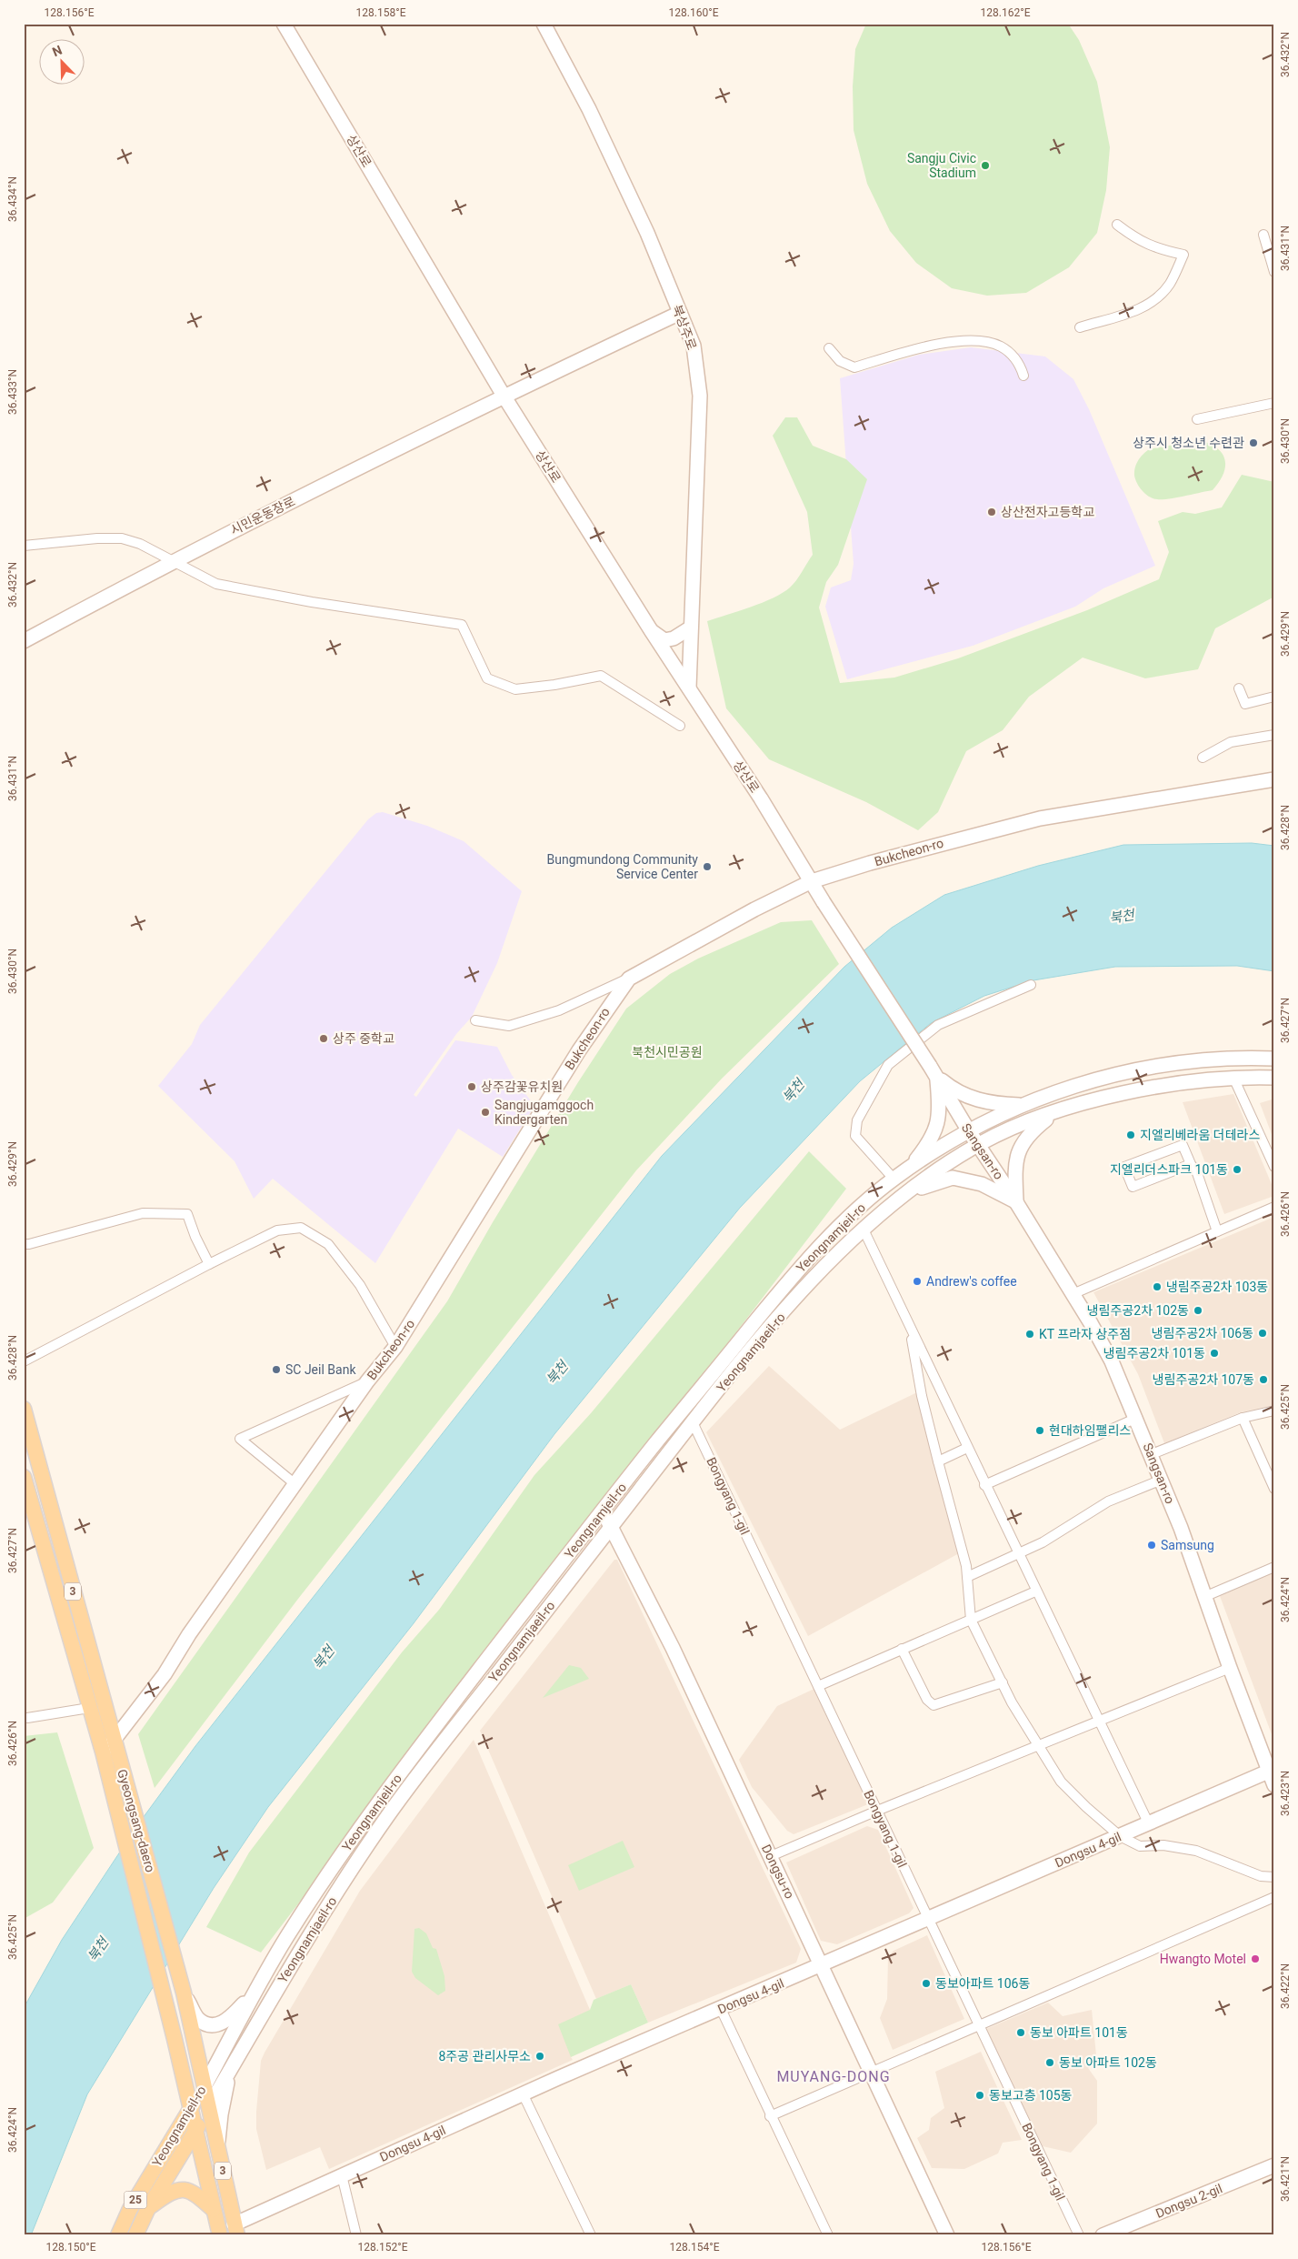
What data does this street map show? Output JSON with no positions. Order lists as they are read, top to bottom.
{
  "streets": {
    "main road": [
      "Yeongnamjeil-ro",
      "Yeongnamjaeil-ro",
      "3",
      "Gyeongsang-daero",
      "25"
    ],
    "street": [
      "상산로",
      "북상주로",
      "시민운동장로",
      "Bukcheon-ro",
      "Sangsan-ro",
      "Bongyang 1-gil",
      "Dongsu 4-gil",
      "Dongsu-ro",
      "Dongsu 2-gil"
    ]
  },
  "crossings": [
    ["상산로", "북상주로"],
    ["상산로", "시민운동장로"],
    ["상산로", "Bukcheon-ro"],
    ["상산로", "Sangsan-ro"],
    ["북상주로", "시민운동장로"],
    ["Bukcheon-ro", "Gyeongsang-daero"],
    ["Sangsan-ro", "Yeongnamjeil-ro"],
    ["Sangsan-ro", "Yeongnamjaeil-ro"],
    ["Sangsan-ro", "Dongsu 4-gil"],
    ["Yeongnamjeil-ro", "Gyeongsang-daero"],
    ["Yeongnamjeil-ro", "Dongsu-ro"],
    ["Yeongnamjaeil-ro", "Bongyang 1-gil"],
    ["Yeongnamjaeil-ro", "Gyeongsang-daero"],
    ["Yeongnamjaeil-ro", "Dongsu-ro"],
    ["Bongyang 1-gil", "Dongsu 4-gil"],
    ["Gyeongsang-daero", "Dongsu 4-gil"],
    ["Dongsu 4-gil", "Dongsu-ro"]
  ],
  "districts": ["MUYANG-DONG"],
  "water": ["북천"],
  "parks": ["북천시민공원"],
  "places": [
    "Sangju Civic Stadium",
    "상주시 청소년 수련관",
    "상산전자고등학교",
    "Bungmundong Community Service Center",
    "상주 중학교",
    "상주감꽃유치원",
    "Sangjugamggoch Kindergarten",
    "지엘리베라움 더테라스",
    "지엘리더스파크 101동",
    "Andrew's coffee",
    "냉림주공2차 103동",
    "냉림주공2차 102동",
    "냉림주공2차 106동",
    "KT 프라자 상주점",
    "냉림주공2차 101동",
    "SC Jeil Bank",
    "냉림주공2차 107동",
    "현대하임팰리스",
    "Samsung",
    "Hwangto Motel",
    "동보아파트 106동",
    "동보 아파트 101동",
    "8주공 관리사무소",
    "동보 아파트 102동",
    "동보고층 105동"
  ],
  "north": "top left",
  "coordinates": [
    "128.156°E",
    "128.158°E",
    "128.160°E",
    "128.162°E",
    "36.432°N",
    "36.434°N",
    "36.431°N",
    "36.433°N",
    "36.430°N",
    "36.429°N",
    "36.428°N",
    "36.427°N",
    "36.426°N",
    "36.425°N",
    "36.424°N",
    "36.423°N",
    "36.422°N",
    "36.421°N",
    "128.150°E",
    "128.152°E",
    "128.154°E"
  ]
}
